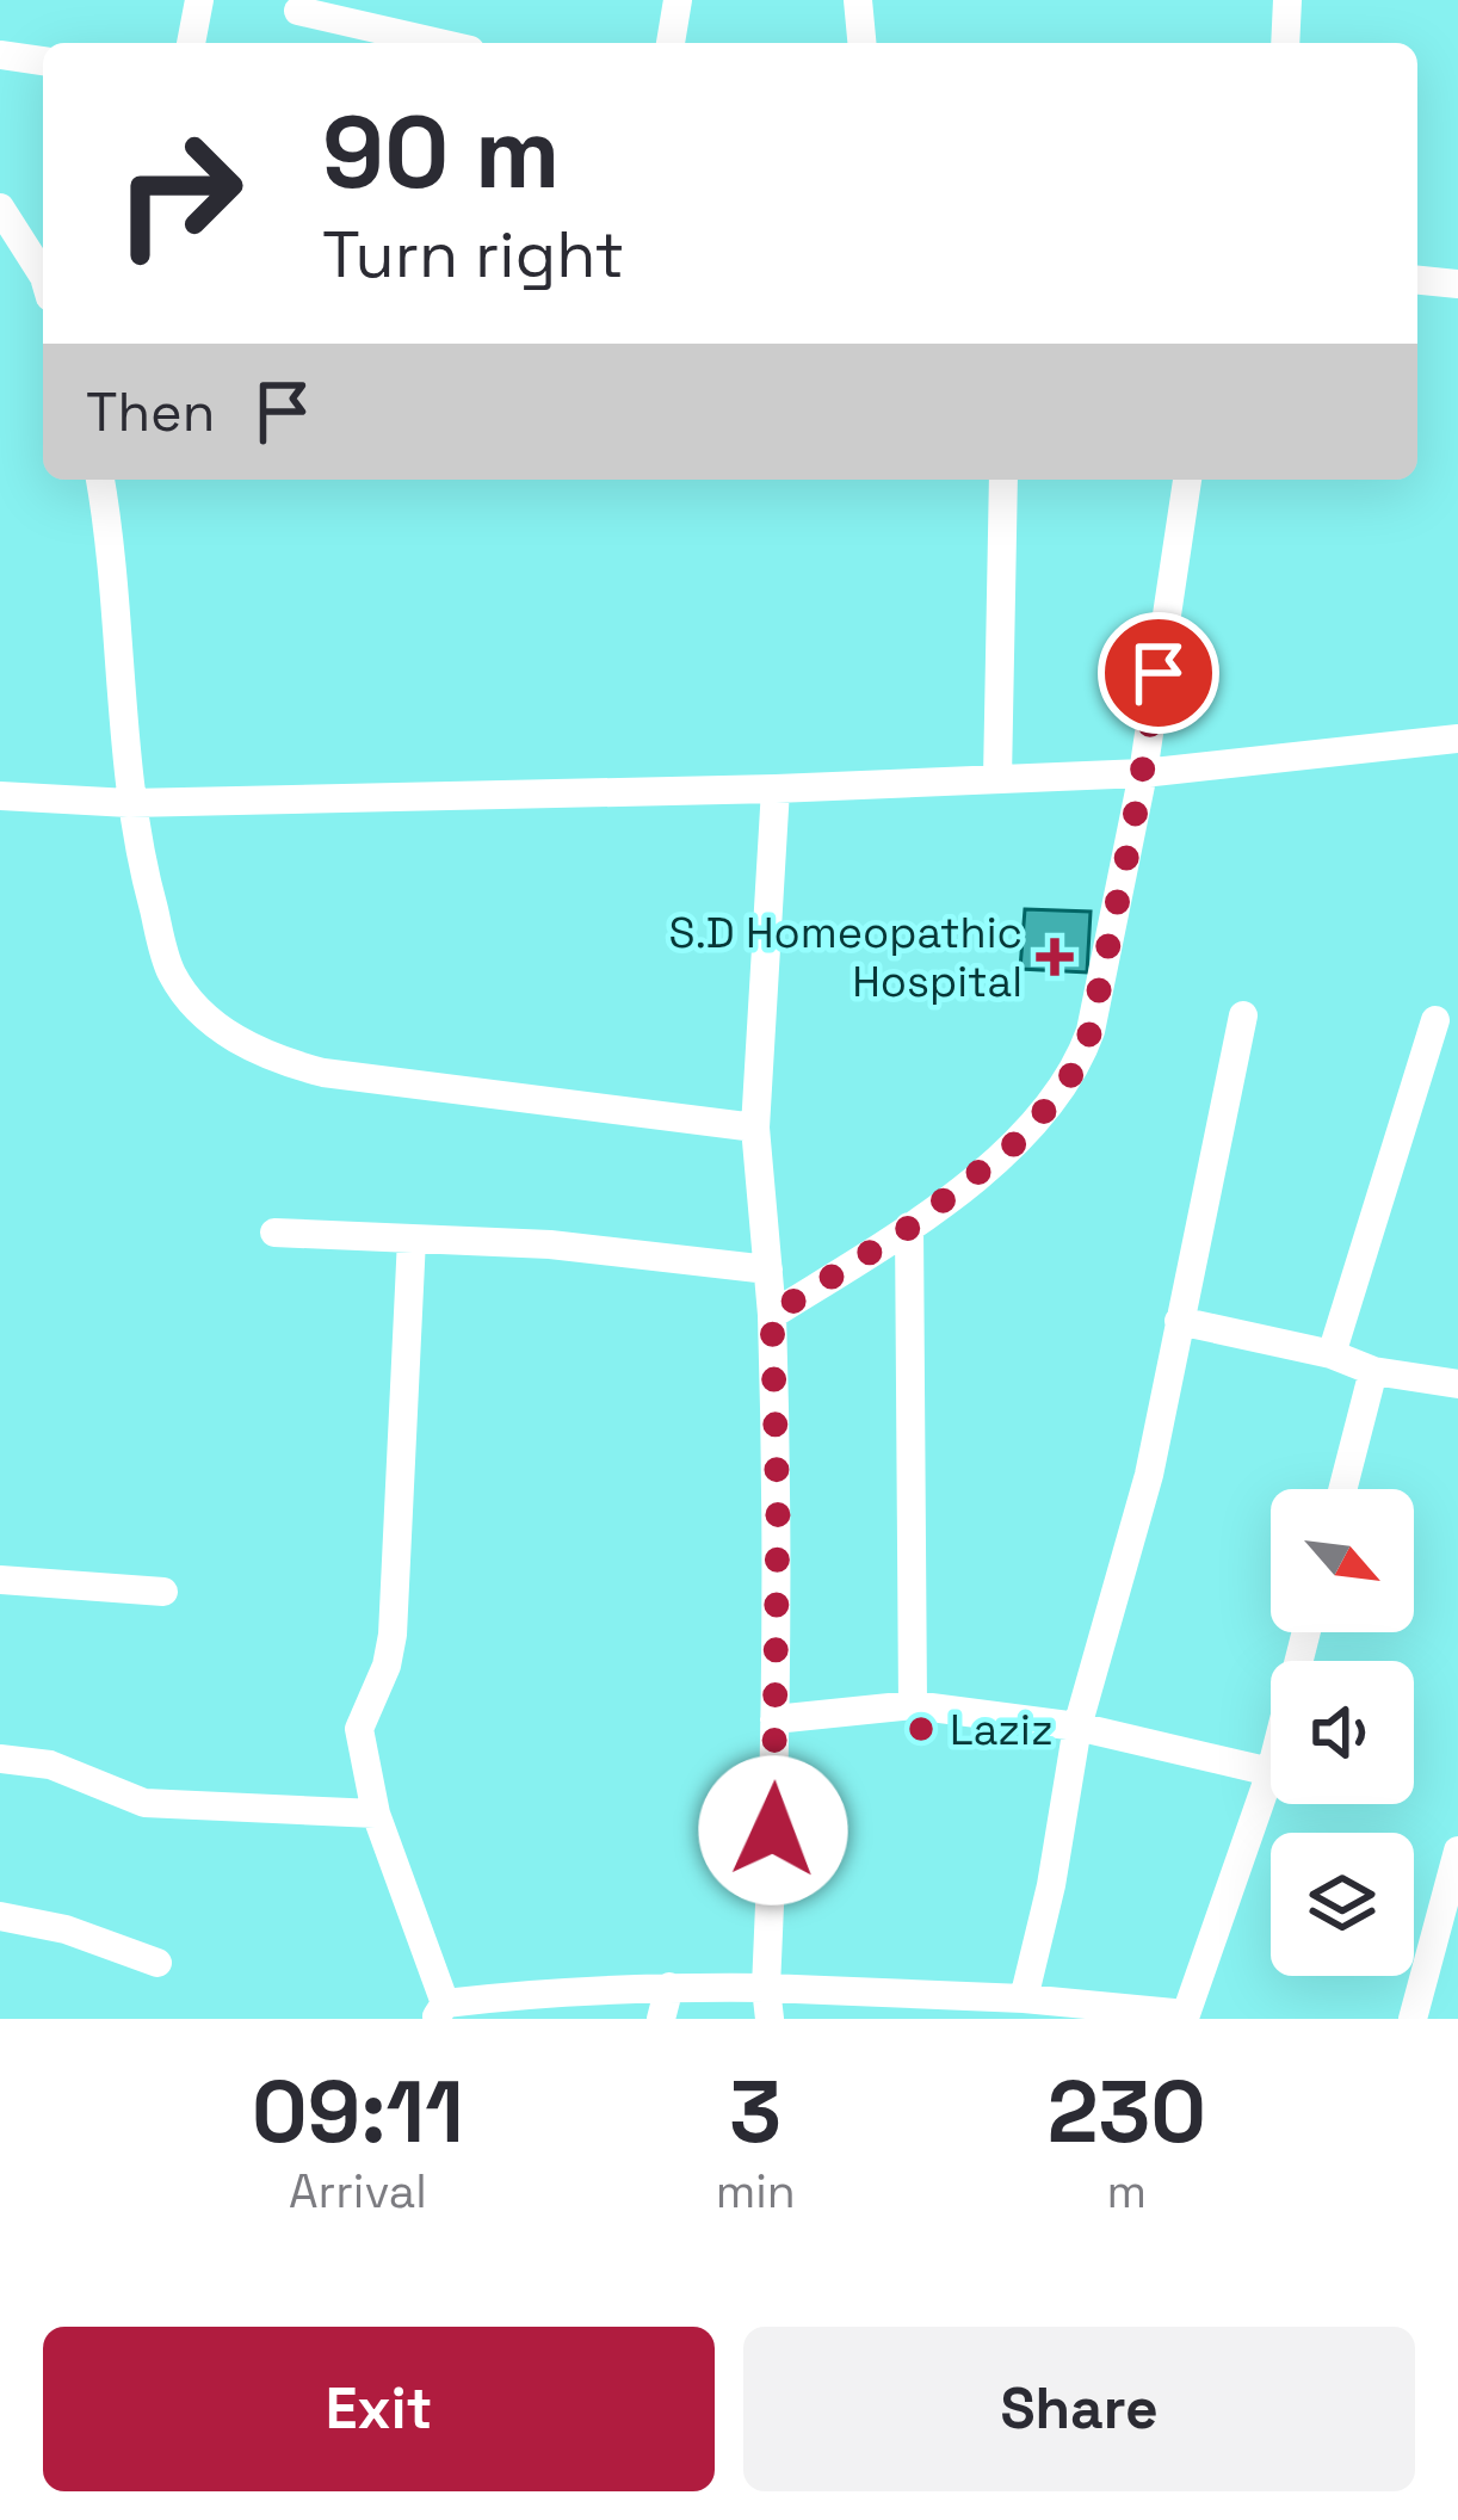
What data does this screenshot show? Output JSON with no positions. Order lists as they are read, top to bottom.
{
  "places": {
    "health": ["S.D Homeopathic Hospital"],
    "other": ["Laziz"]
  },
  "north": "bottom right",
  "page": {
    "turn": ["90 m", "Turn right"],
    "then": "Then",
    "eta": [
      "09:11",
      "Arrival",
      "3",
      "min",
      "230",
      "m"
    ],
    "buttons": ["Exit", "Share"]
  }
}
